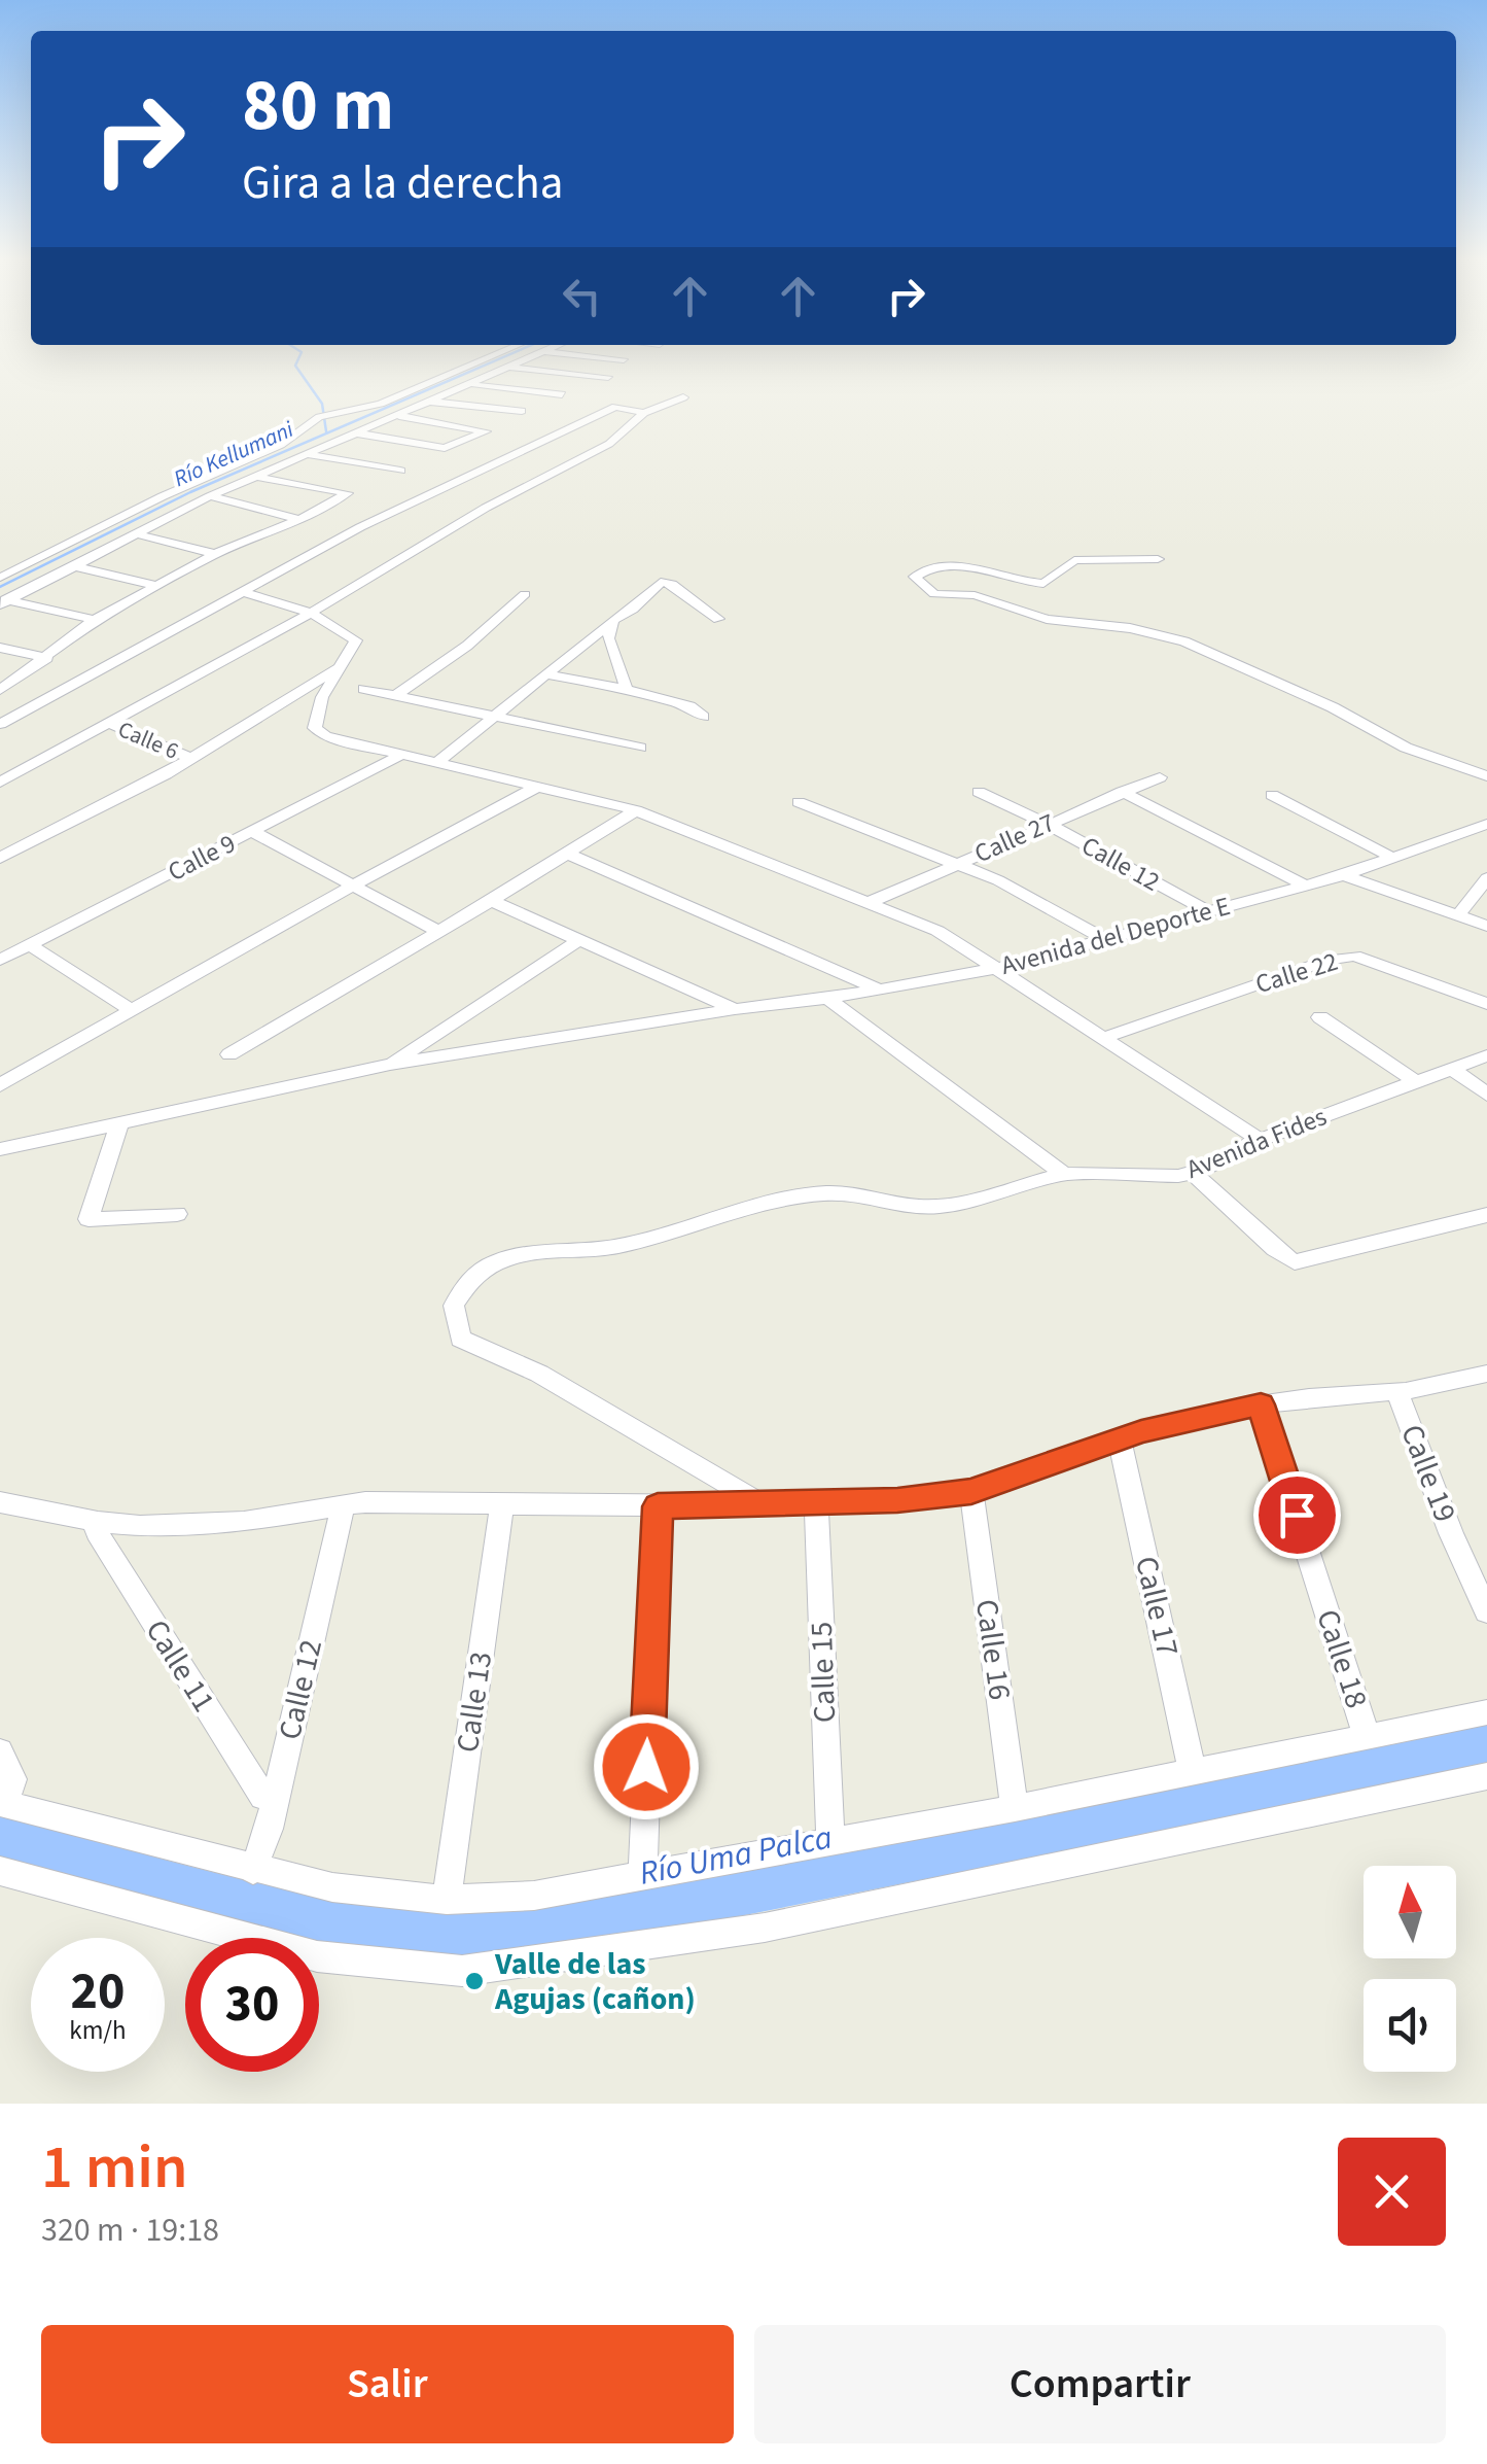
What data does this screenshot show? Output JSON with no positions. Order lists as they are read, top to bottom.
{
  "streets": {
    "street": [
      "Calle 6",
      "Calle 27",
      "Calle 9",
      "Calle 12",
      "Avenida del Deporte E",
      "Calle 22",
      "Avenida Fides",
      "Calle 19",
      "Calle 17",
      "Calle 16",
      "Calle 18",
      "Calle 11",
      "Calle 15",
      "Calle 13"
    ]
  },
  "crossings": [
    ["Calle 27", "Calle 12"],
    ["Calle 12", "Avenida del Deporte E"],
    ["Calle 12", "Calle 11"]
  ],
  "water": ["Río Kellumani", "Río Uma Palca"],
  "places": ["Valle de las Agujas (cañon)"],
  "north": "top",
  "page": {
    "turn": ["80 m", "Gira a la derecha"],
    "speed": "20 km/h",
    "limit": "30",
    "heading": ["1 min", "320 m · 19:18"],
    "buttons": ["Salir", "Compartir"]
  }
}
